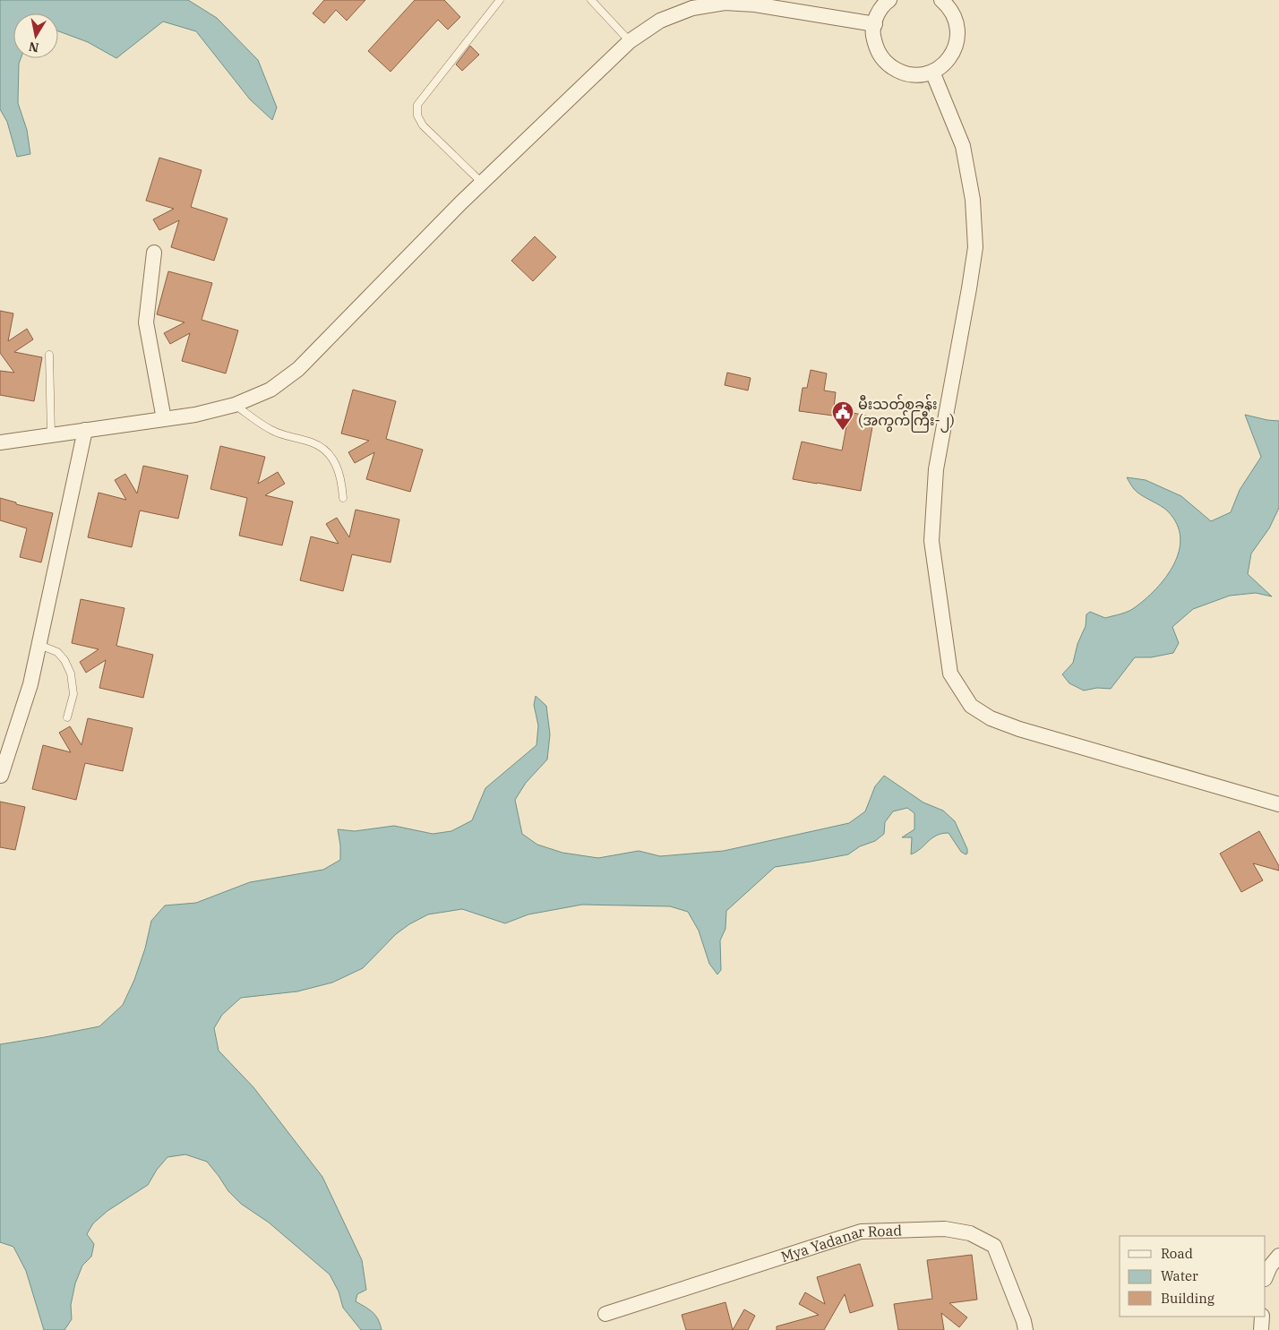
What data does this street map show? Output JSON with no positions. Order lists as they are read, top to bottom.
{
  "streets": {
    "street": ["Mya Yadanar Road"]
  },
  "places": {
    "public building": ["မီးသတ်စခန်း (အကွက်ကြီး-၂)"]
  },
  "legend": ["Road", "Water", "Building"],
  "north": "bottom"
}
